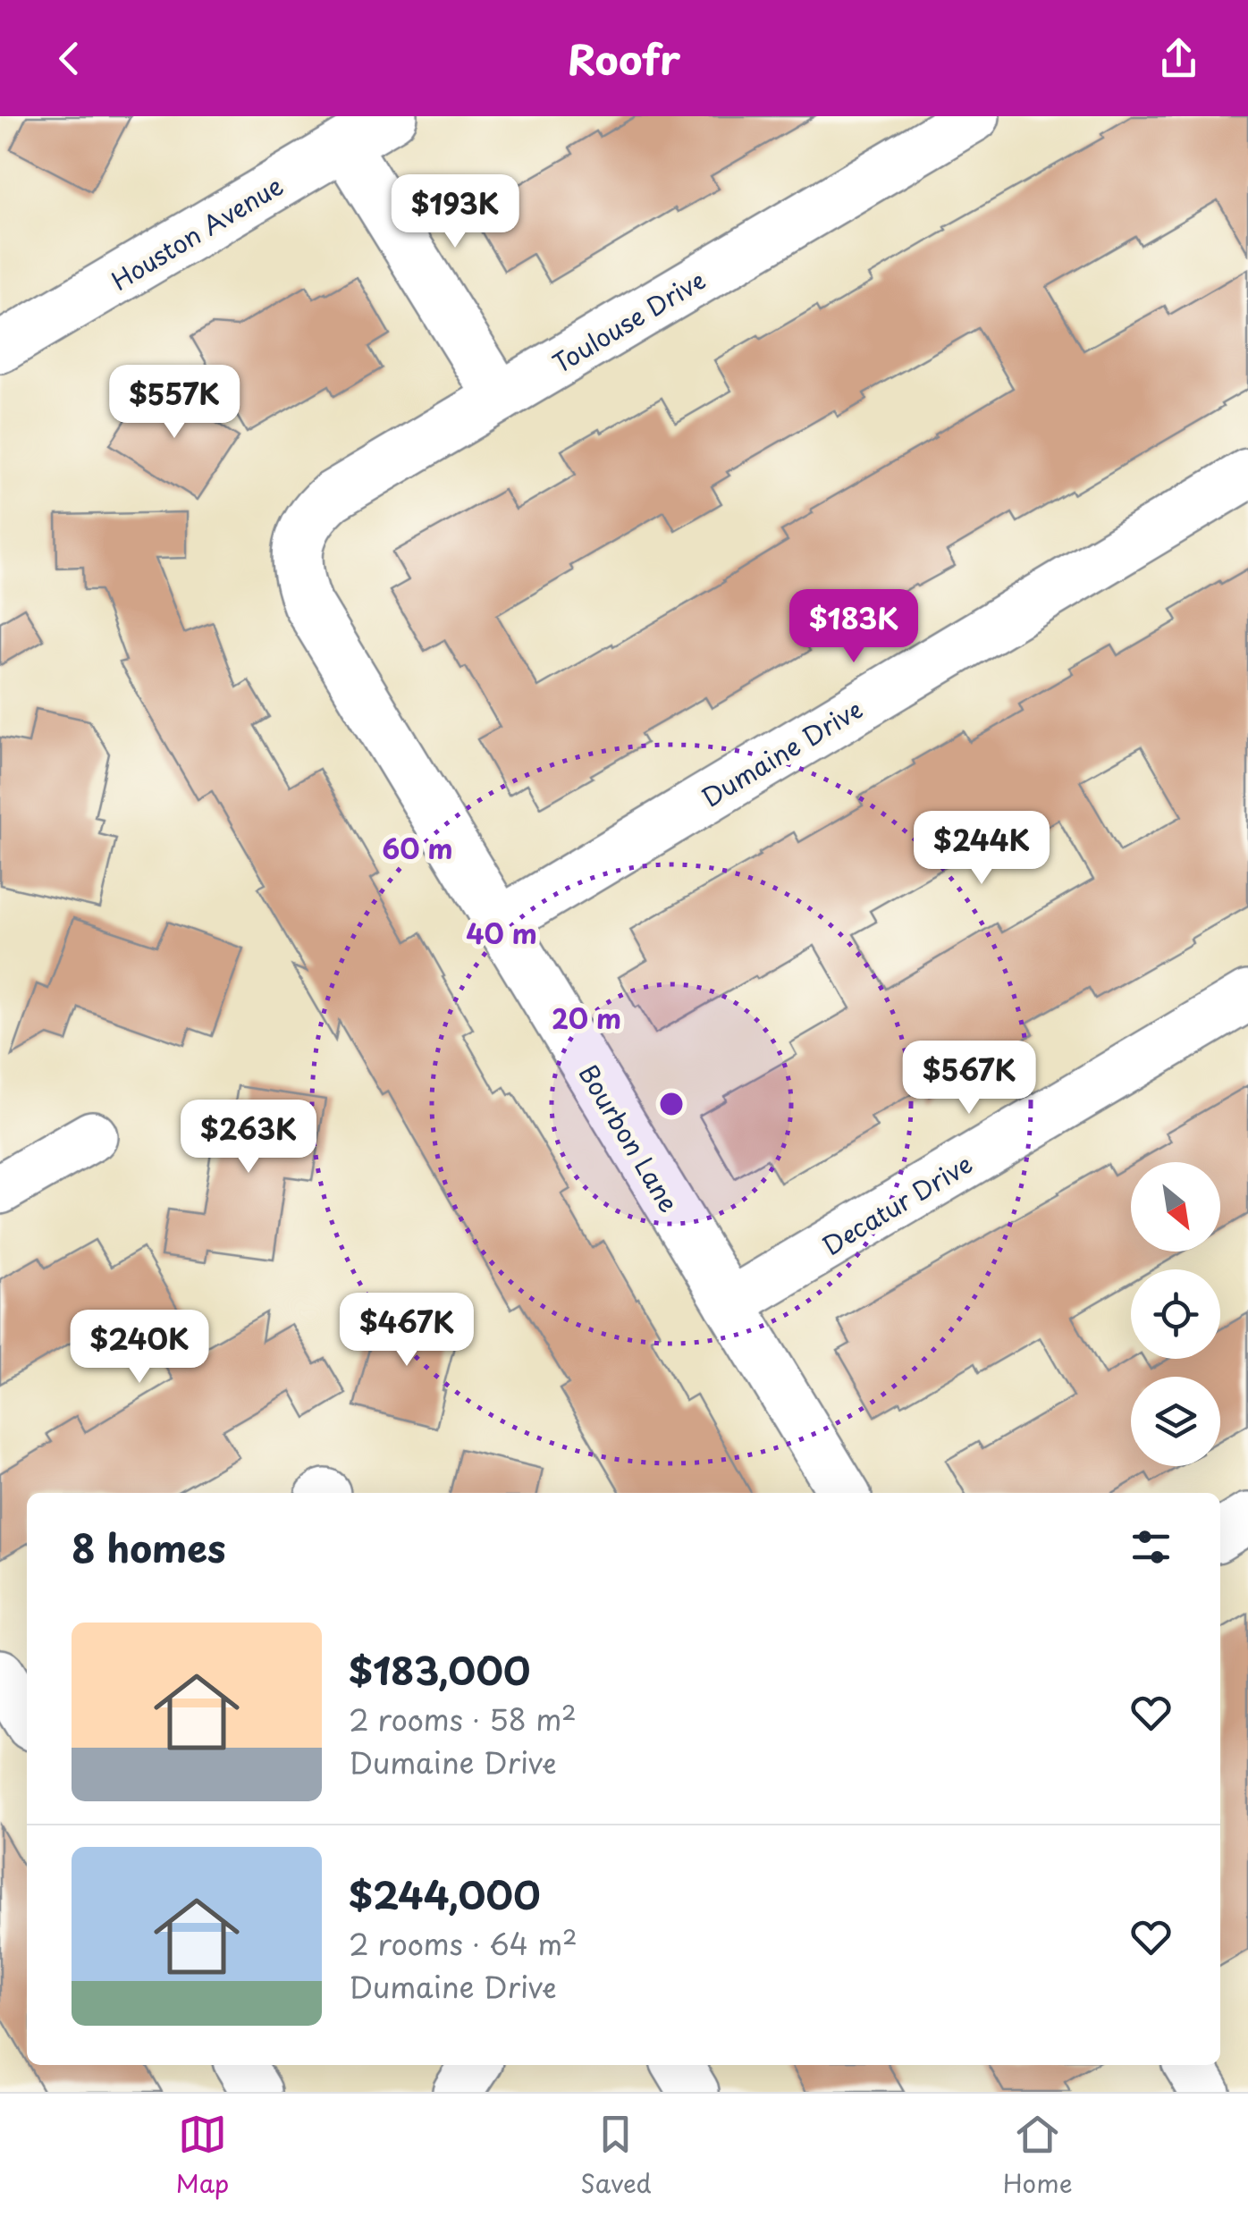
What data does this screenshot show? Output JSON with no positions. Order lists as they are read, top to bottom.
{
  "streets": {
    "street": [
      "Houston Avenue",
      "Toulouse Drive",
      "Dumaine Drive",
      "Bourbon Lane",
      "Decatur Drive"
    ]
  },
  "crossings": [
    ["Toulouse Drive", "Bourbon Lane"],
    ["Dumaine Drive", "Bourbon Lane"],
    ["Bourbon Lane", "Decatur Drive"]
  ],
  "north": "bottom right",
  "page": {
    "header": "Roofr",
    "price": [
      "$193K",
      "$557K",
      "$183K",
      "$244K",
      "$567K",
      "$263K",
      "$467K",
      "$240K"
    ],
    "heading": "8 homes",
    "list": [
      {
        "name": "$183,000",
        "note": "2 rooms · 58 m² · Dumaine Drive"
      },
      {
        "name": "$244,000",
        "note": "2 rooms · 64 m² · Dumaine Drive"
      }
    ],
    "tabs": ["Map", "Saved", "Home"]
  },
  "rings": ["60 m", "40 m", "20 m"]
}
